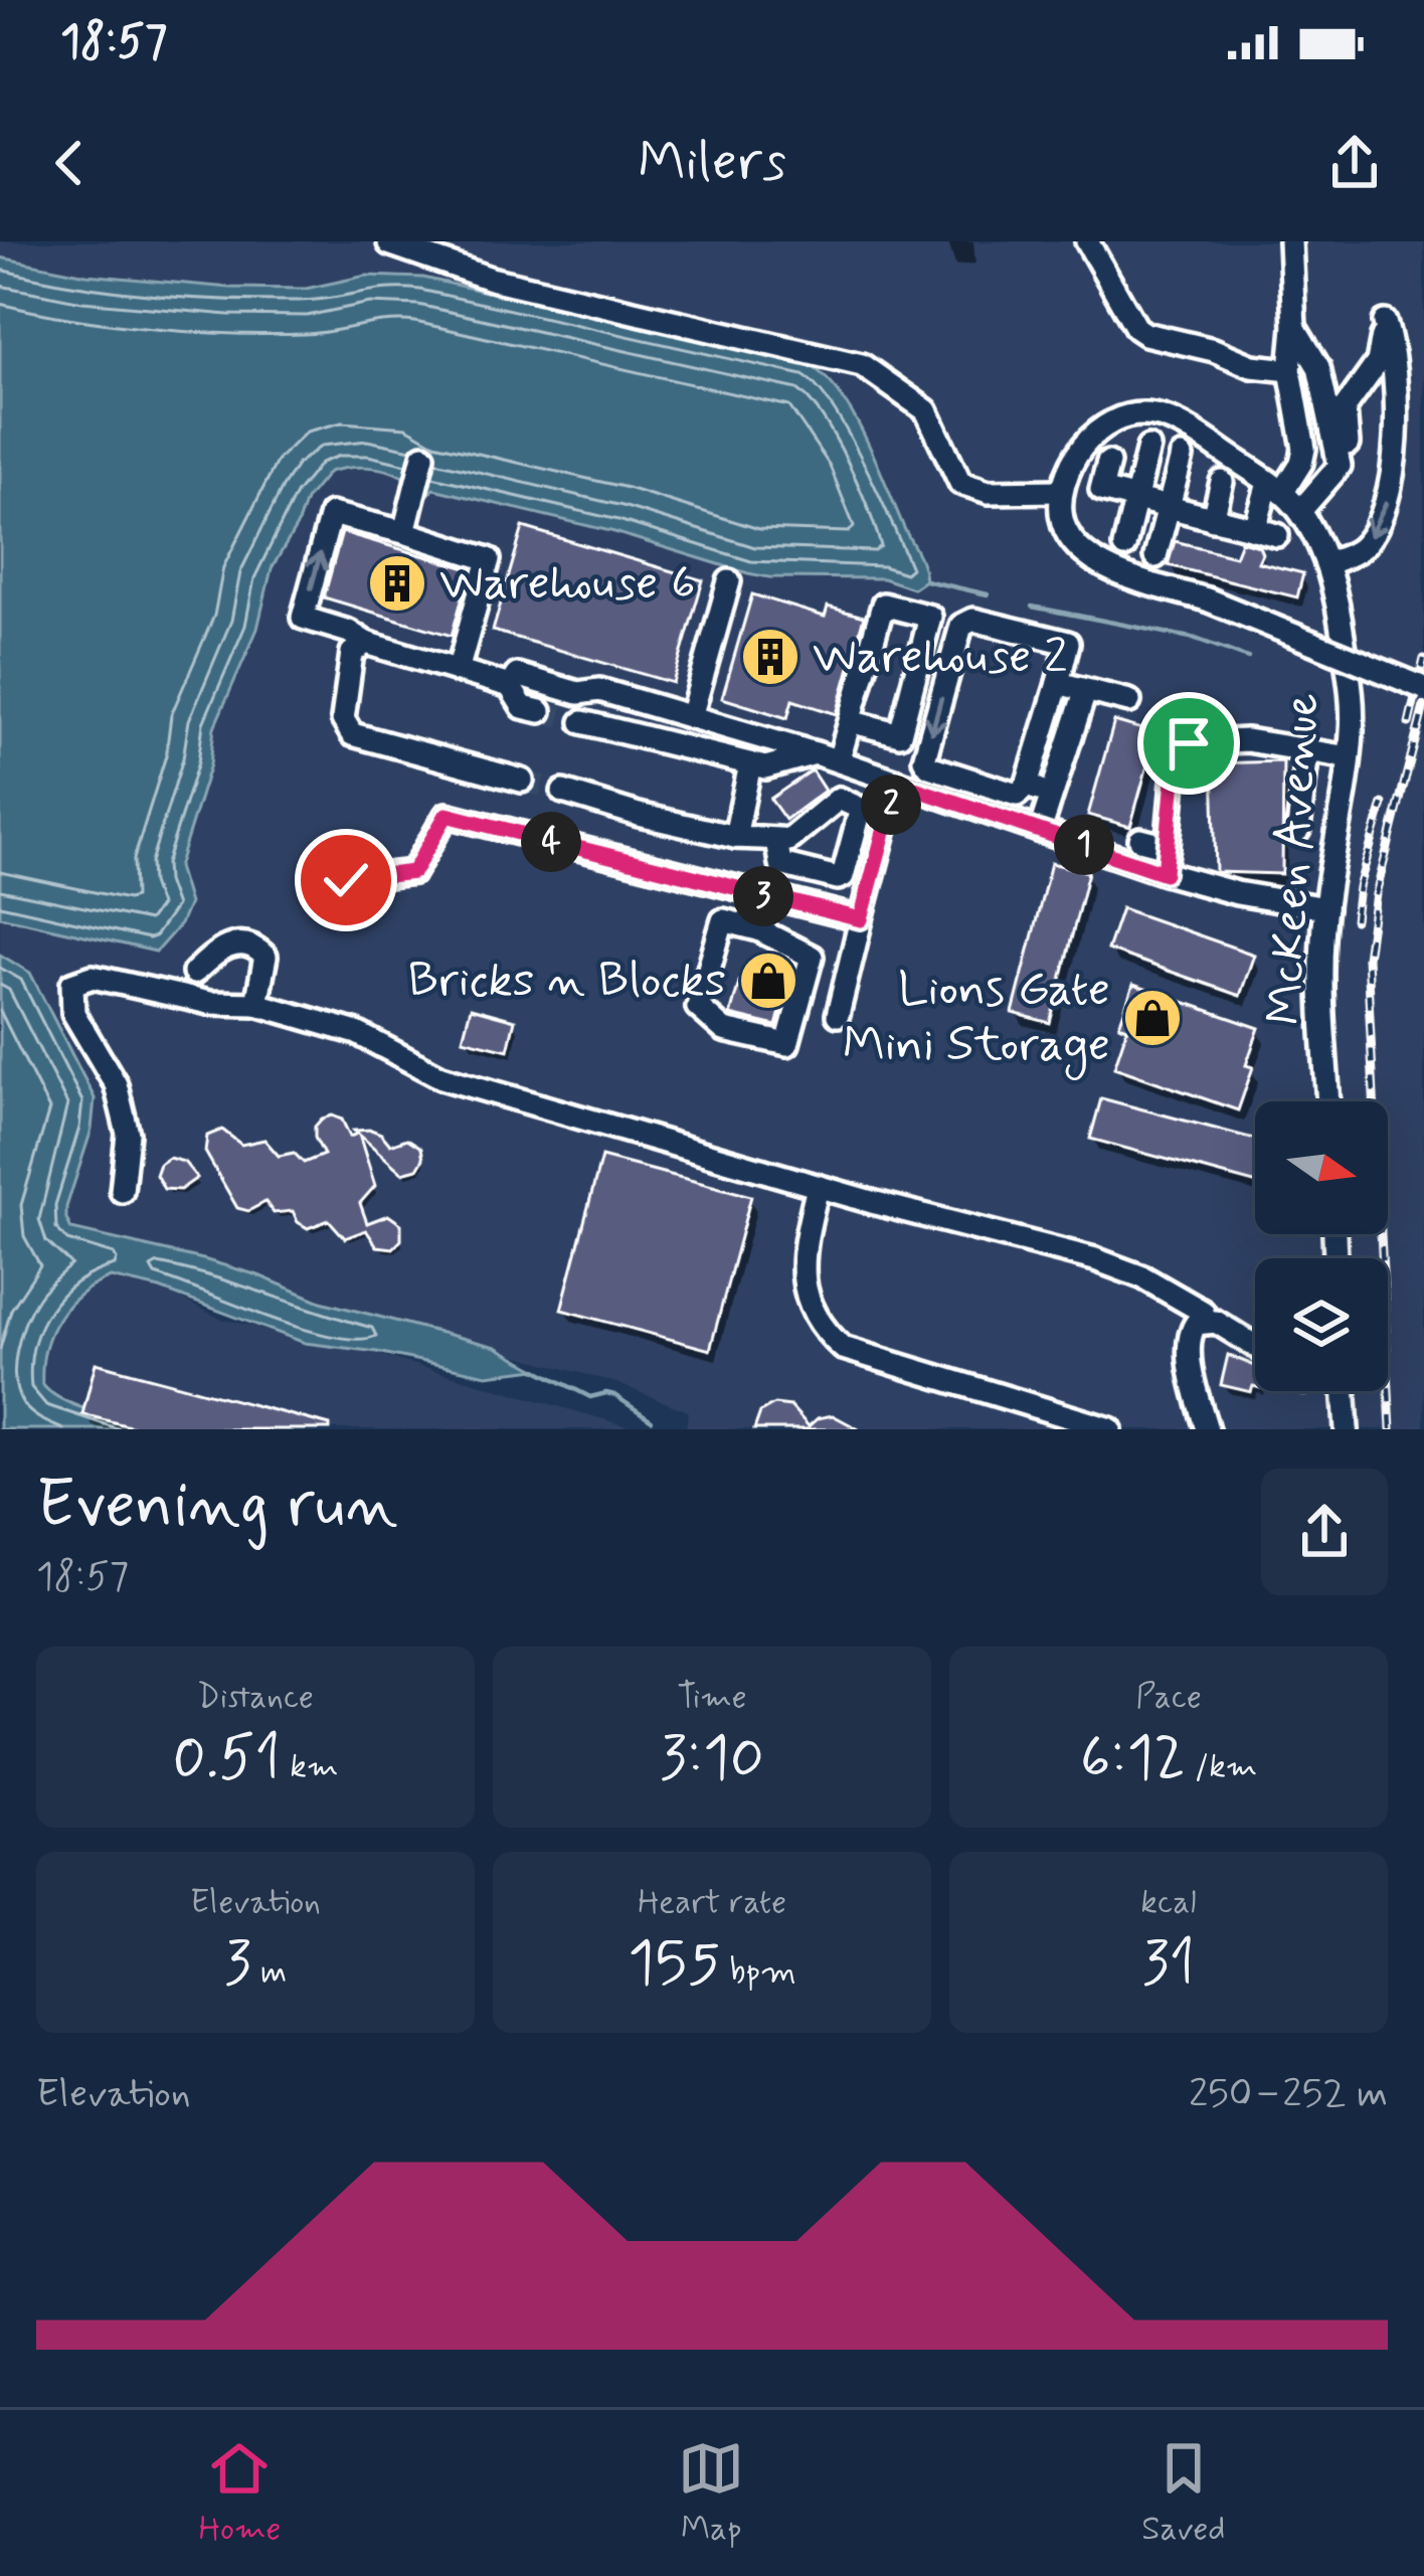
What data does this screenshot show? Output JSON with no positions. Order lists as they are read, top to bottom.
{
  "streets": {
    "street": ["McKeen Avenue"]
  },
  "places": {
    "building": ["Warehouse 6", "Warehouse 2"],
    "shop": ["Bricks n Blocks", "Lions Gate Mini Storage"]
  },
  "north": "right",
  "page": {
    "status": "18:57",
    "header": "Milers",
    "pins": [
      "2",
      "4",
      "1",
      "3"
    ],
    "heading": ["Evening run", "18:57"],
    "stats": [
      ["Distance", "0.51 km"],
      ["Time", "3:10"],
      ["Pace", "6:12 /km"],
      ["Elevation", "3 m"],
      ["Heart rate", "155 bpm"],
      ["kcal", "31"]
    ],
    "chart": ["Elevation", "250–252 m"],
    "tabs": ["Home", "Map", "Saved"]
  }
}
